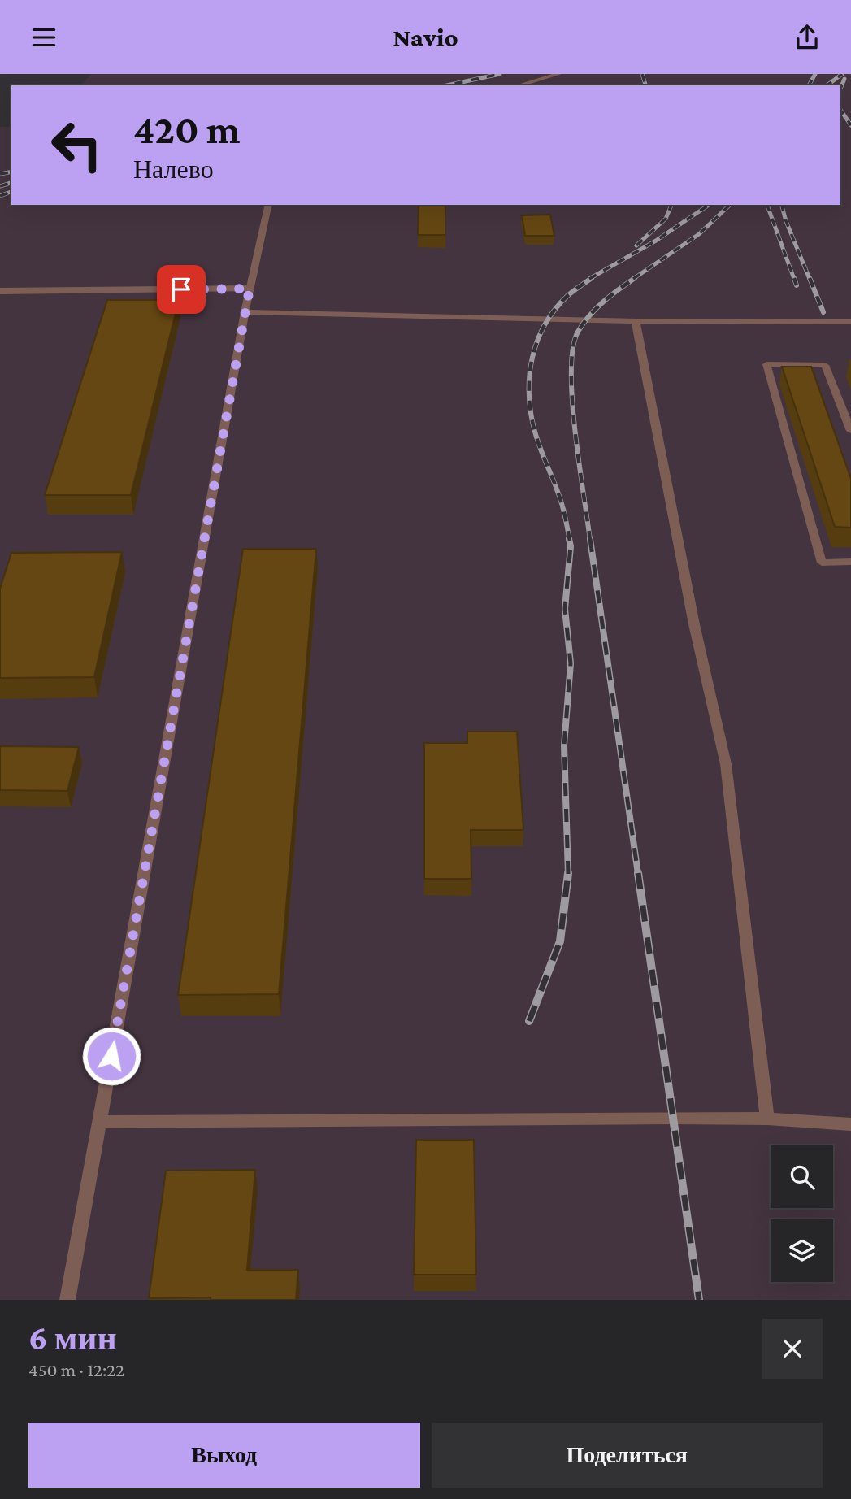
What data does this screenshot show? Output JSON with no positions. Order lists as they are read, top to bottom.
{
  "page": {
    "header": "Navio",
    "turn": ["420 m", "Налево"],
    "heading": ["6 мин", "450 m · 12:22"],
    "buttons": ["Выход", "Поделиться"]
  }
}
